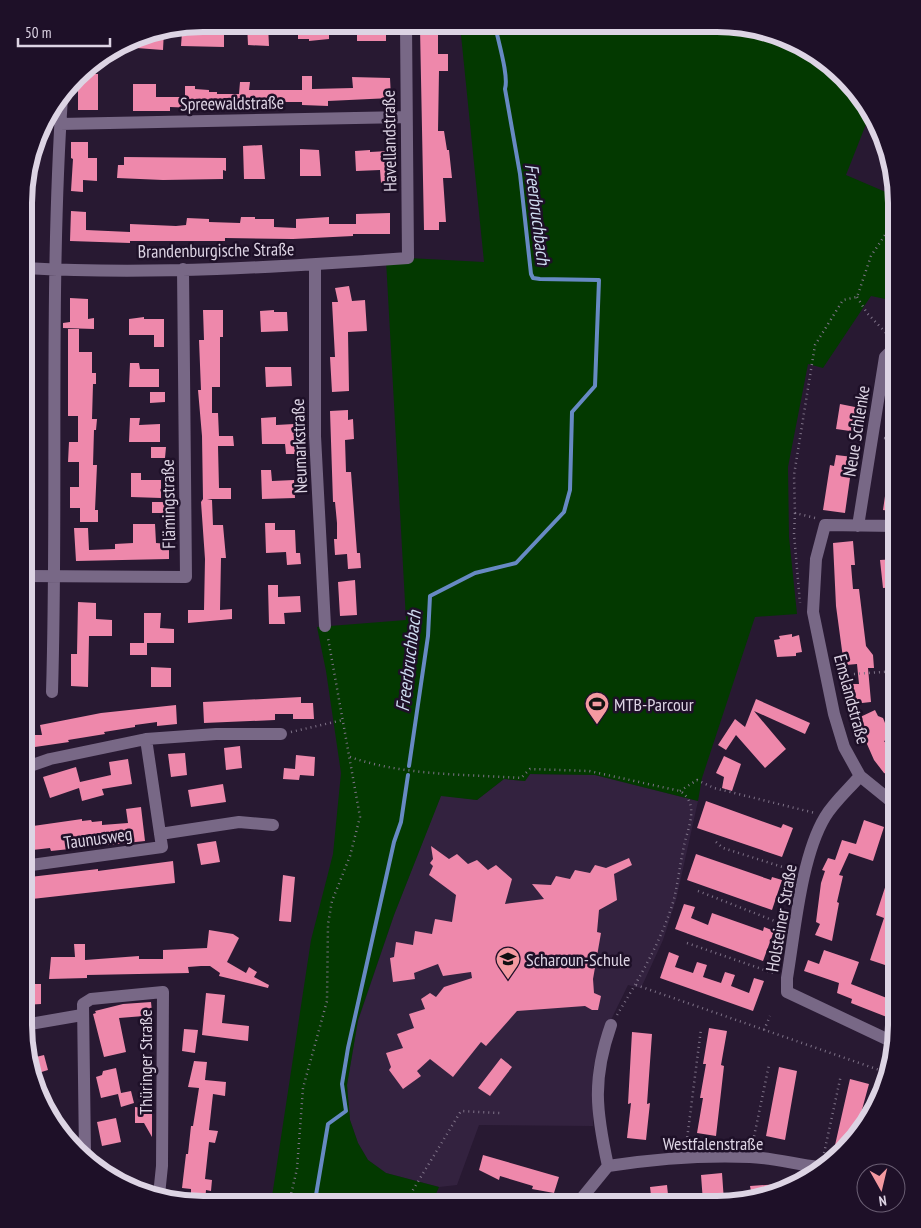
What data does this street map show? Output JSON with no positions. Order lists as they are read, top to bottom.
{
  "streets": {
    "street": [
      "Spreewaldstraße",
      "Havellandstraße",
      "Brandenburgische Straße",
      "Neue Schlenke",
      "Neumarkstraße",
      "Flämingstraße",
      "Emslandstraße",
      "Taunusweg",
      "Holsteiner Straße",
      "Thüringer Straße",
      "Westfalenstraße"
    ]
  },
  "crossings": [
    ["Spreewaldstraße", "Havellandstraße"],
    ["Havellandstraße", "Brandenburgische Straße"],
    ["Brandenburgische Straße", "Neumarkstraße"],
    ["Brandenburgische Straße", "Flämingstraße"],
    ["Emslandstraße", "Holsteiner Straße"]
  ],
  "water": ["Freerbruchbach"],
  "places": {
    "sports": ["MTB-Parcour"],
    "school or university": ["Scharoun-Schule"]
  },
  "scale_bar": "50 m",
  "north": "bottom"
}
